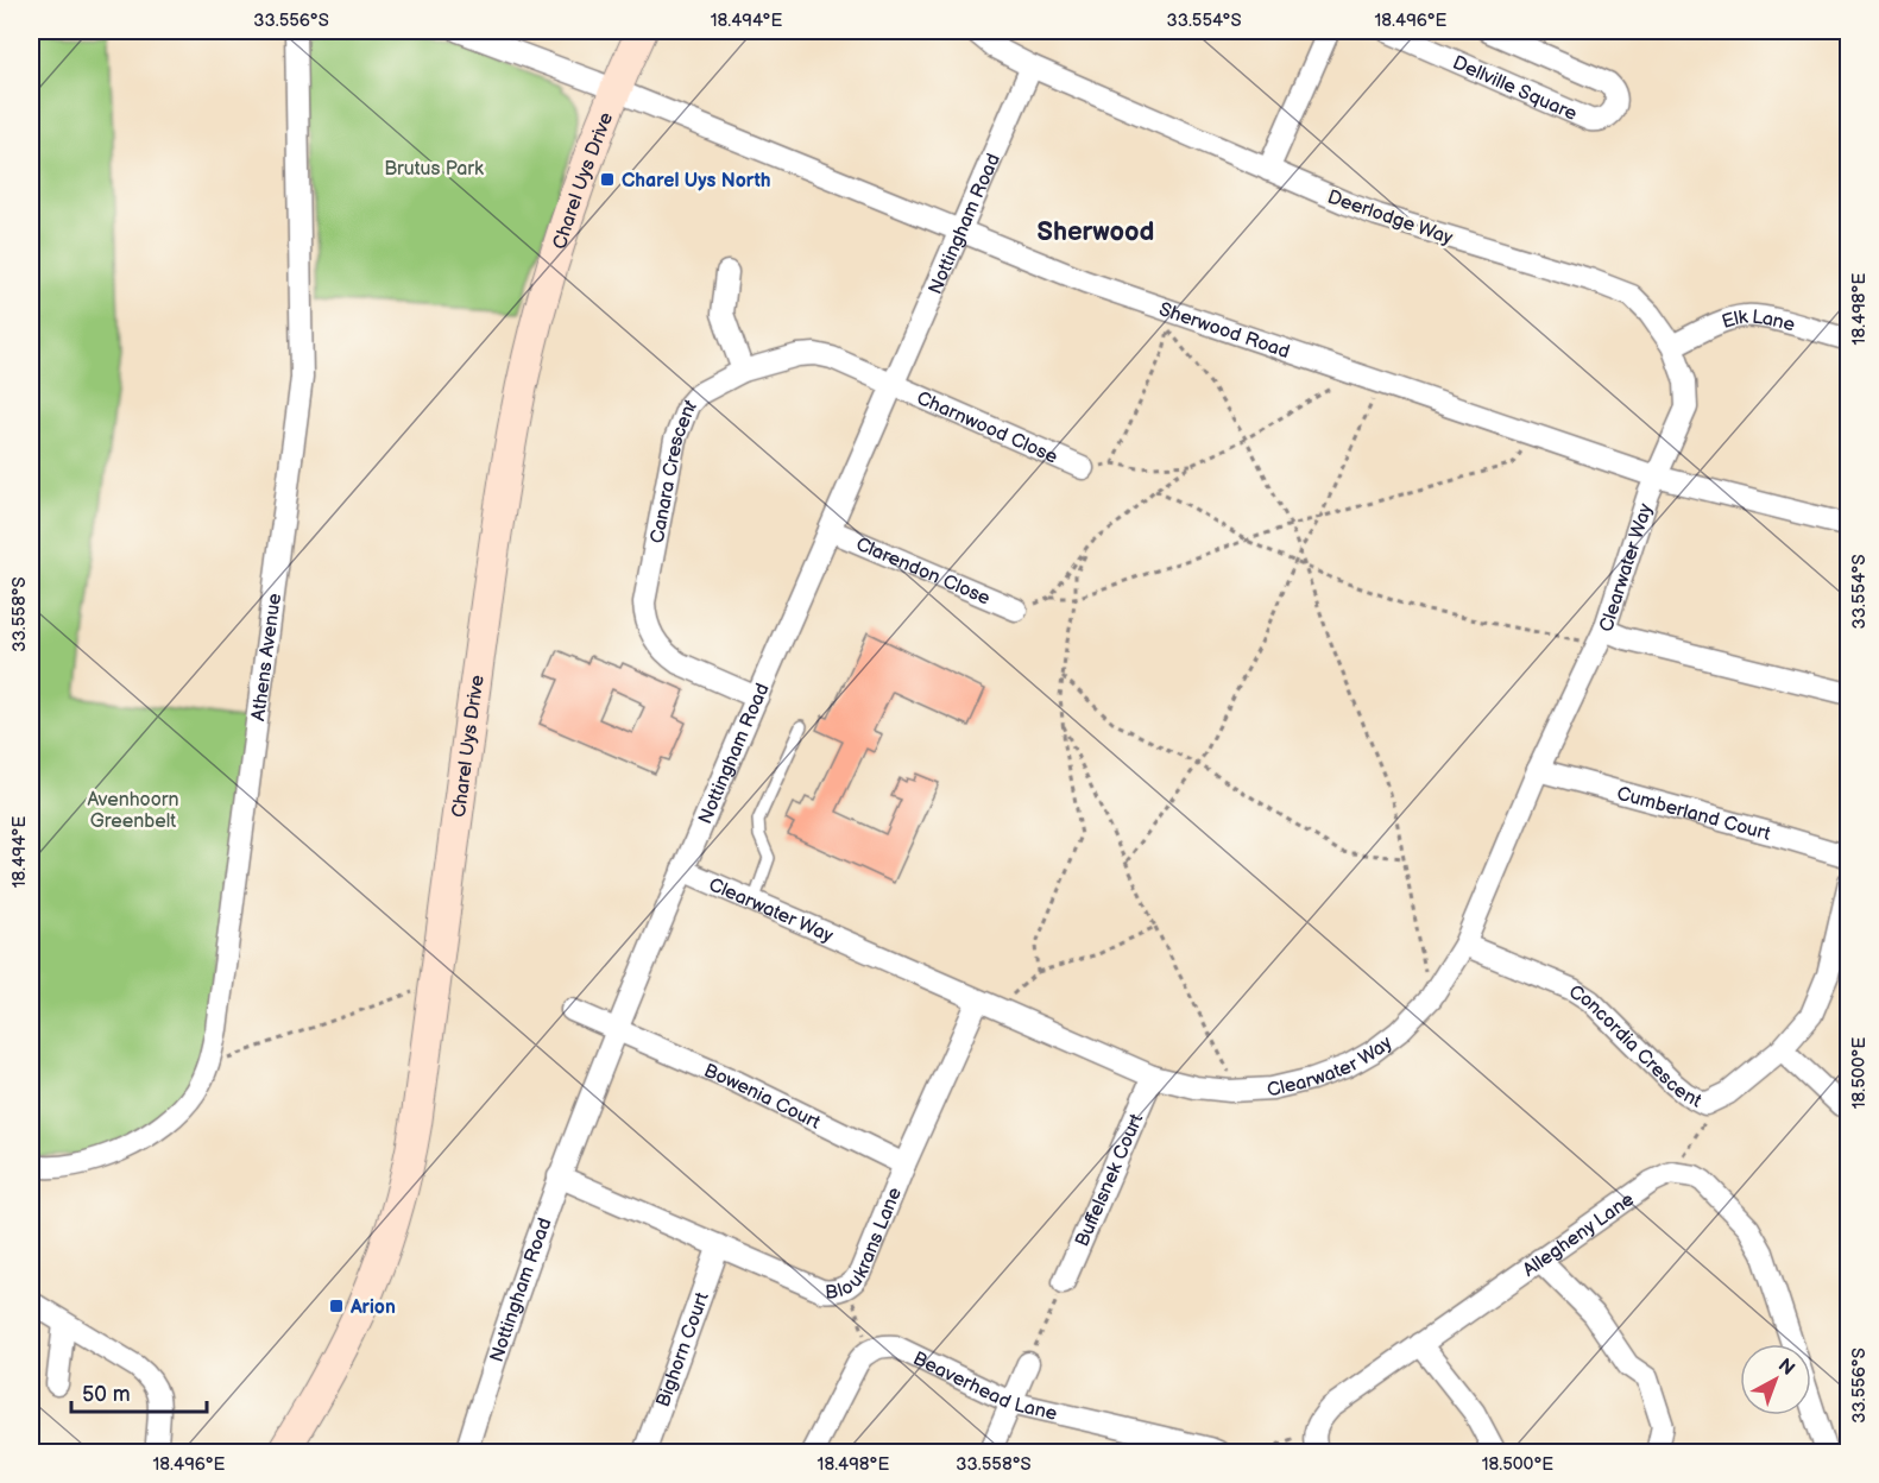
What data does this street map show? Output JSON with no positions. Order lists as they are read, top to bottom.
{
  "streets": {
    "main road": ["Charel Uys Drive"],
    "street": [
      "Dellville Square",
      "Deerlodge Way",
      "Nottingham Road",
      "Elk Lane",
      "Sherwood Road",
      "Charnwood Close",
      "Canara Crescent",
      "Clearwater Way",
      "Clarendon Close",
      "Athens Avenue",
      "Cumberland Court",
      "Concordia Crescent",
      "Bowenia Court",
      "Buffelsnek Court",
      "Bloukrans Lane",
      "Allegheny Lane",
      "Bighorn Court",
      "Beaverhead Lane"
    ]
  },
  "crossings": [
    ["Charel Uys Drive", "Sherwood Road"],
    ["Deerlodge Way", "Nottingham Road"],
    ["Deerlodge Way", "Elk Lane"],
    ["Deerlodge Way", "Sherwood Road"],
    ["Deerlodge Way", "Clearwater Way"],
    ["Nottingham Road", "Sherwood Road"],
    ["Nottingham Road", "Charnwood Close"],
    ["Nottingham Road", "Canara Crescent"],
    ["Nottingham Road", "Clearwater Way"],
    ["Nottingham Road", "Clarendon Close"],
    ["Nottingham Road", "Bowenia Court"],
    ["Nottingham Road", "Bloukrans Lane"],
    ["Sherwood Road", "Clearwater Way"],
    ["Charnwood Close", "Canara Crescent"],
    ["Clearwater Way", "Cumberland Court"],
    ["Clearwater Way", "Concordia Crescent"],
    ["Clearwater Way", "Buffelsnek Court"],
    ["Clearwater Way", "Bloukrans Lane"],
    ["Bowenia Court", "Bloukrans Lane"],
    ["Bloukrans Lane", "Bighorn Court"]
  ],
  "districts": ["Sherwood"],
  "parks": ["Brutus Park", "Avenhoorn Greenbelt"],
  "places": {
    "transit": ["Charel Uys North", "Arion"]
  },
  "scale_bar": "50 m",
  "north": "top right",
  "coordinates": [
    "33.556°S",
    "18.494°E",
    "33.554°S",
    "18.496°E",
    "18.498°E",
    "33.558°S",
    "18.500°E"
  ]
}
